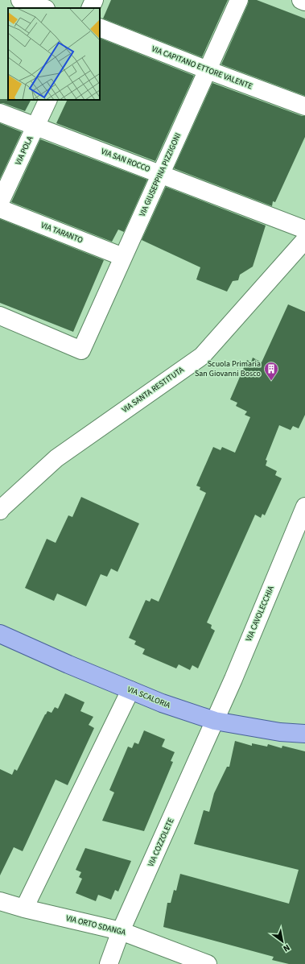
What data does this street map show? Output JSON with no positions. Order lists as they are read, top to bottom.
{
  "streets": {
    "main road": ["VIA SCALORIA"],
    "street": [
      "VIA CAPITANO ETTORE VALENTE",
      "VIA POLA",
      "VIA SAN ROCCO",
      "VIA GIUSEPPINA PIZZIGONI",
      "VIA TARANTO",
      "VIA SANTA RESTITUTA",
      "VIA CAVOLECCHIA",
      "VIA COZZOLETE",
      "VIA ORTO SDANGA"
    ]
  },
  "crossings": [
    ["VIA CAPITANO ETTORE VALENTE", "VIA GIUSEPPINA PIZZIGONI"],
    ["VIA POLA", "VIA SAN ROCCO"],
    ["VIA SAN ROCCO", "VIA GIUSEPPINA PIZZIGONI"],
    ["VIA GIUSEPPINA PIZZIGONI", "VIA TARANTO"],
    ["VIA CAVOLECCHIA", "VIA SCALORIA"],
    ["VIA CAVOLECCHIA", "VIA COZZOLETE"],
    ["VIA SCALORIA", "VIA COZZOLETE"],
    ["VIA COZZOLETE", "VIA ORTO SDANGA"]
  ],
  "places": {
    "building": ["Scuola Primaria San Giovanni Bosco"]
  },
  "north": "bottom right"
}
